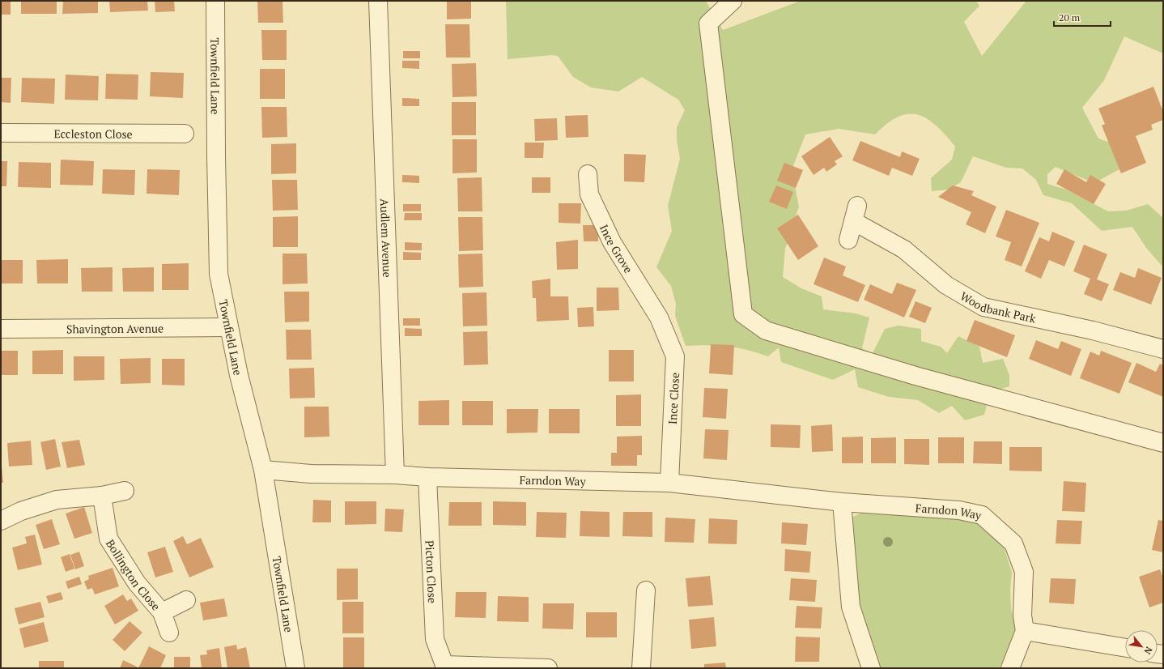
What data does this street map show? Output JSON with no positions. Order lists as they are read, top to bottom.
{
  "streets": {
    "street": [
      "Townfield Lane",
      "Eccleston Close",
      "Audlem Avenue",
      "Ince Grove",
      "Woodbank Park",
      "Shavington Avenue",
      "Ince Close",
      "Farndon Way",
      "Picton Close",
      "Bollington Close"
    ]
  },
  "crossings": [
    ["Townfield Lane", "Shavington Avenue"],
    ["Townfield Lane", "Farndon Way"],
    ["Audlem Avenue", "Farndon Way"],
    ["Ince Grove", "Ince Close"],
    ["Ince Close", "Farndon Way"],
    ["Farndon Way", "Picton Close"]
  ],
  "scale_bar": "20 m",
  "north": "bottom right"
}
